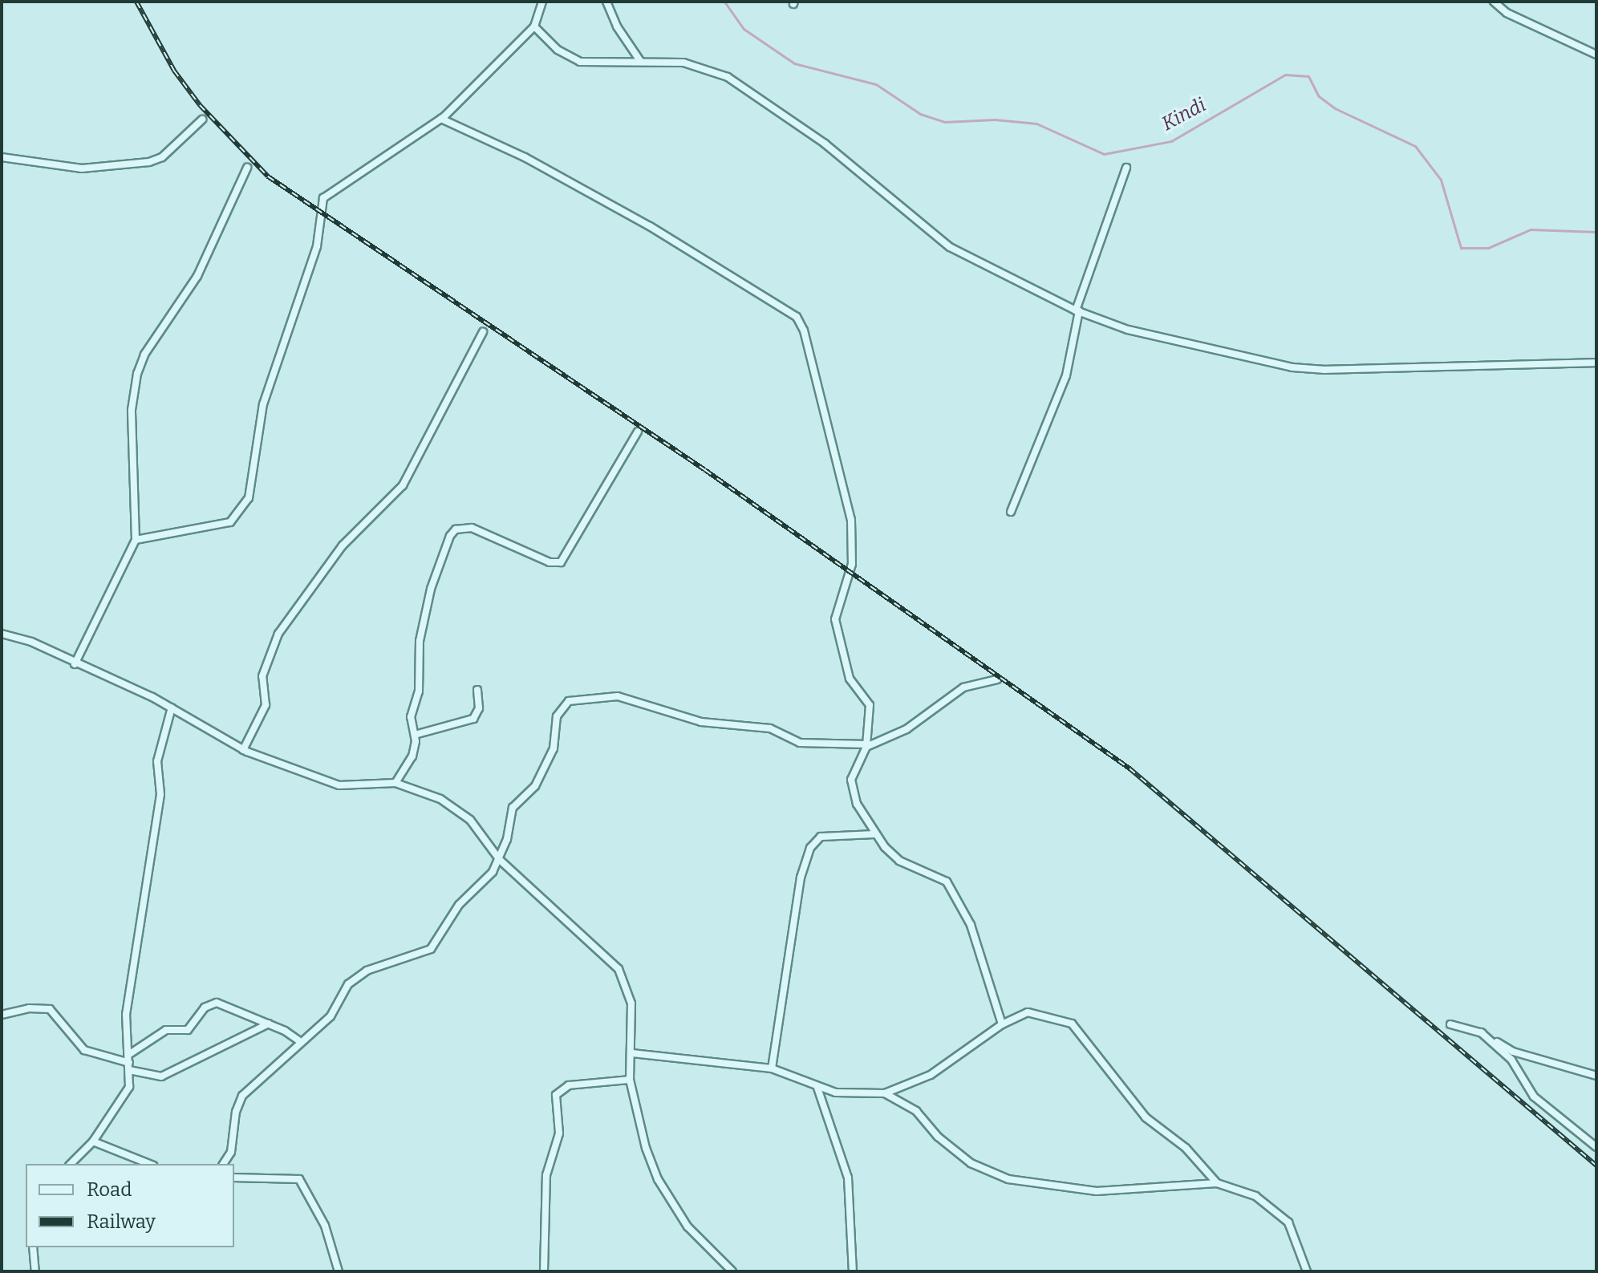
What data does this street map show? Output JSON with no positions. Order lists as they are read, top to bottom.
{
  "water": ["Kindi"],
  "legend": ["Road", "Railway"]
}
